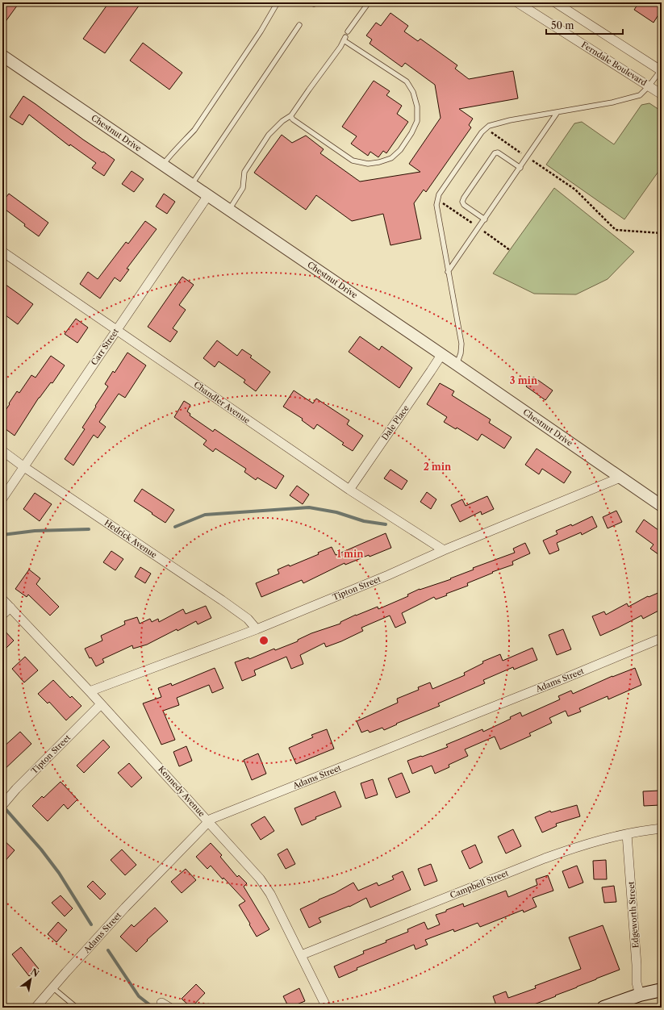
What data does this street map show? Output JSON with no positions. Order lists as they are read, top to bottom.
{
  "streets": {
    "street": [
      "Ferndale Boulevard",
      "Chestnut Drive",
      "Carr Street",
      "Chandler Avenue",
      "Dale Place",
      "Hedrick Avenue",
      "Tipton Street",
      "Adams Street",
      "Kennedy Avenue",
      "Campbell Street",
      "Edgeworth Street"
    ]
  },
  "crossings": [
    ["Chestnut Drive", "Carr Street"],
    ["Chestnut Drive", "Dale Place"],
    ["Chestnut Drive", "Tipton Street"],
    ["Carr Street", "Chandler Avenue"],
    ["Carr Street", "Hedrick Avenue"],
    ["Chandler Avenue", "Dale Place"],
    ["Chandler Avenue", "Tipton Street"],
    ["Hedrick Avenue", "Tipton Street"],
    ["Tipton Street", "Kennedy Avenue"],
    ["Adams Street", "Kennedy Avenue"],
    ["Kennedy Avenue", "Campbell Street"],
    ["Campbell Street", "Edgeworth Street"]
  ],
  "scale_bar": "50 m",
  "north": "top right",
  "rings": ["3 min", "2 min", "1 min"]
}
